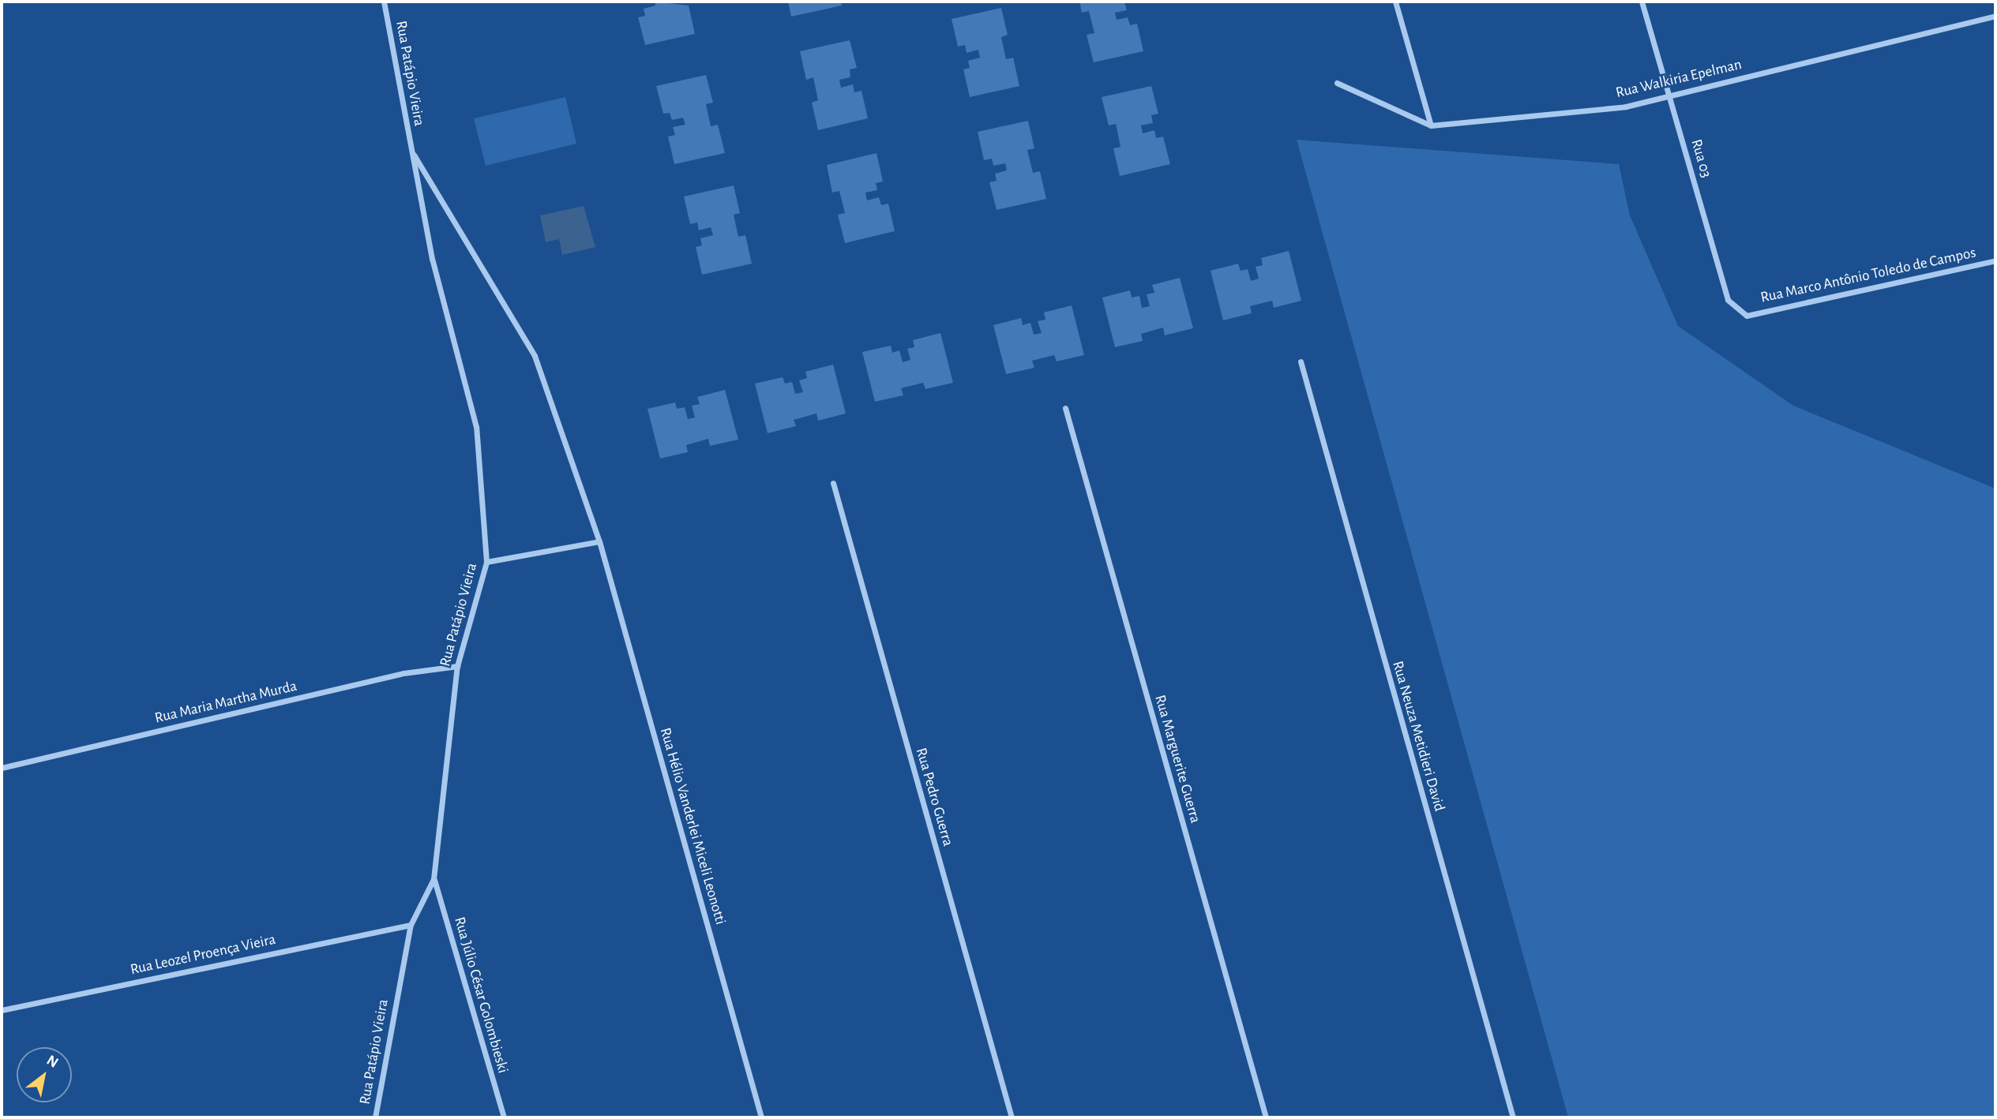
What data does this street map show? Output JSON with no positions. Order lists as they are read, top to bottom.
{
  "streets": {
    "street": [
      "Rua Patápio Vieira",
      "Rua Walkiria Epelman",
      "Rua 03",
      "Rua Marco Antônio Toledo de Campos",
      "Rua Maria Martha Murda",
      "Rua Neuza Metidieri David",
      "Rua Marguerite Guerra",
      "Rua Pedro Guerra",
      "Rua Hélio Vanderlei Miceli Leonotti",
      "Rua Leozel Proença Vieira",
      "Rua Júlio César Golombieski"
    ]
  },
  "crossings": [
    ["Rua Patápio Vieira", "Rua Maria Martha Murda"],
    ["Rua Patápio Vieira", "Rua Hélio Vanderlei Miceli Leonotti"],
    ["Rua Patápio Vieira", "Rua Leozel Proença Vieira"],
    ["Rua Patápio Vieira", "Rua Júlio César Golombieski"],
    ["Rua Walkiria Epelman", "Rua 03"],
    ["Rua 03", "Rua Marco Antônio Toledo de Campos"]
  ],
  "north": "top right"
}
